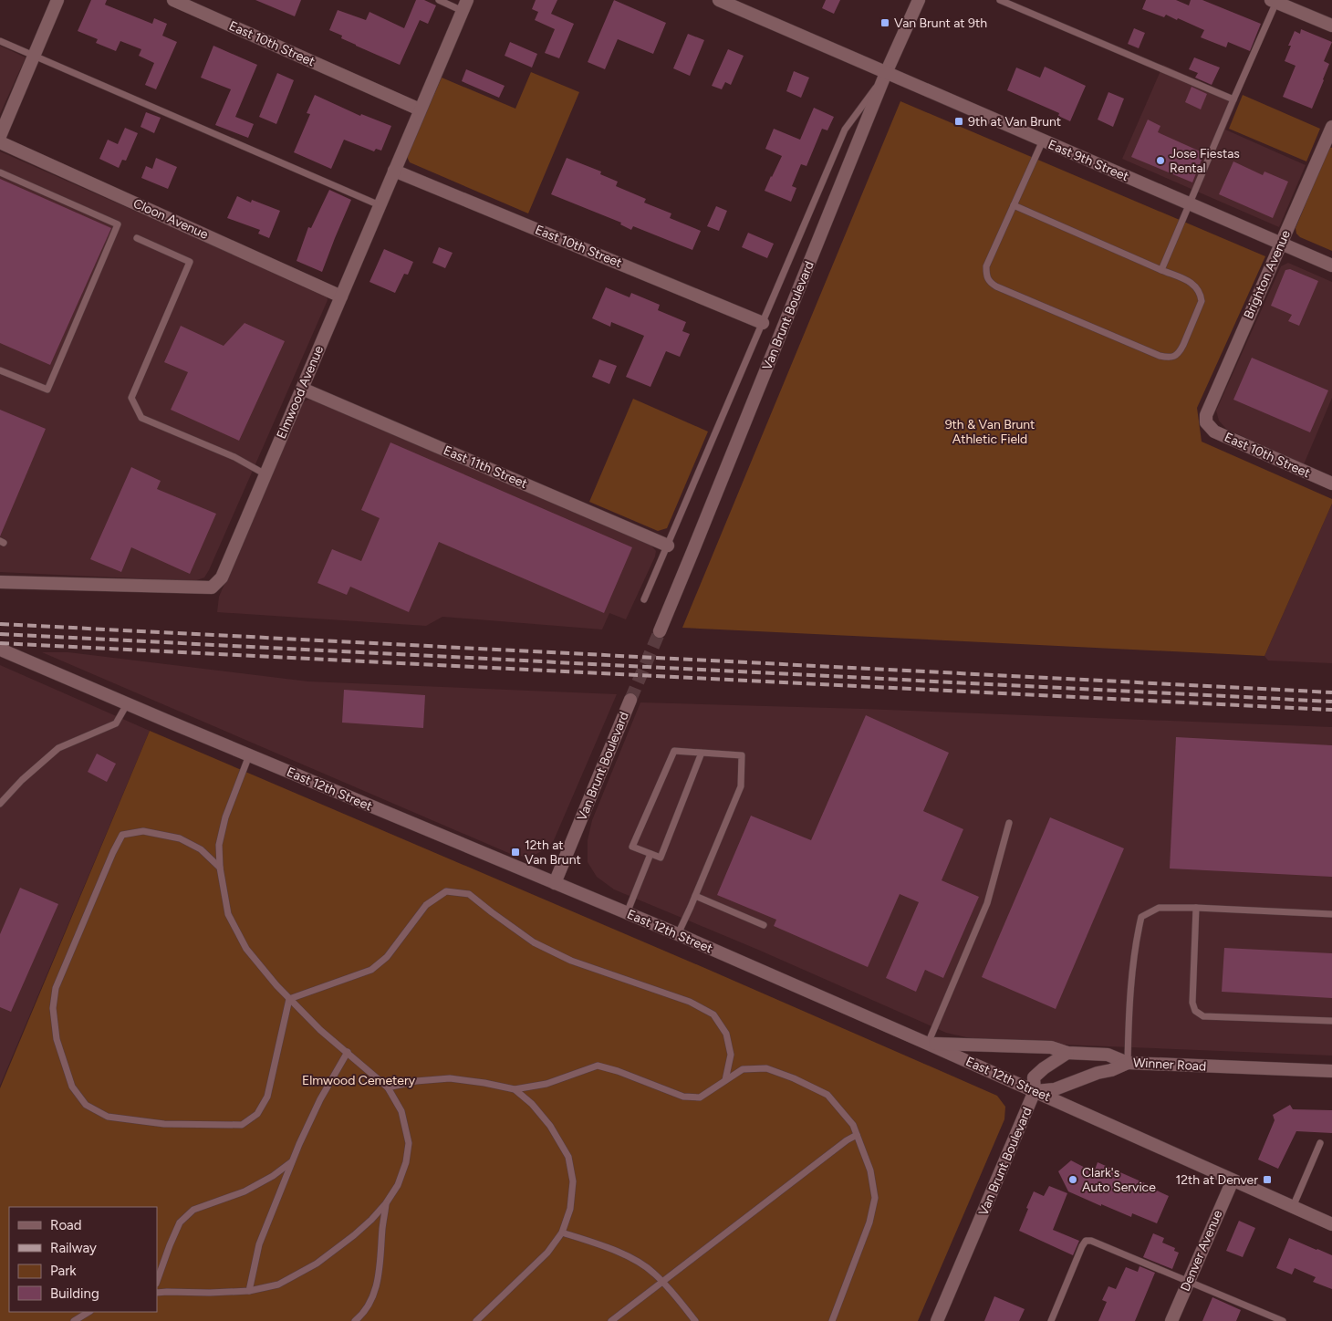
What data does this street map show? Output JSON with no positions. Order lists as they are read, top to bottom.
{
  "streets": {
    "street": [
      "East 10th Street",
      "East 9th Street",
      "Cloon Avenue",
      "Brighton Avenue",
      "Van Brunt Boulevard",
      "Elmwood Avenue",
      "East 11th Street",
      "East 12th Street",
      "Winner Road",
      "Denver Avenue"
    ]
  },
  "crossings": [
    ["East 10th Street", "Brighton Avenue"],
    ["East 10th Street", "Elmwood Avenue"],
    ["East 9th Street", "Brighton Avenue"],
    ["East 9th Street", "Van Brunt Boulevard"],
    ["Cloon Avenue", "Elmwood Avenue"],
    ["Van Brunt Boulevard", "East 12th Street"],
    ["Van Brunt Boulevard", "Winner Road"],
    ["Elmwood Avenue", "East 11th Street"],
    ["East 12th Street", "Winner Road"],
    ["East 12th Street", "Denver Avenue"]
  ],
  "parks": ["9th & Van Brunt Athletic Field", "Elmwood Cemetery"],
  "places": {
    "transit": [
      "Van Brunt at 9th",
      "9th at Van Brunt",
      "12th at Van Brunt",
      "12th at Denver"
    ],
    "other": ["Jose Fiestas Rental", "Clark's Auto Service"]
  },
  "legend": [
    "Road",
    "Railway",
    "Park",
    "Building"
  ]
}
